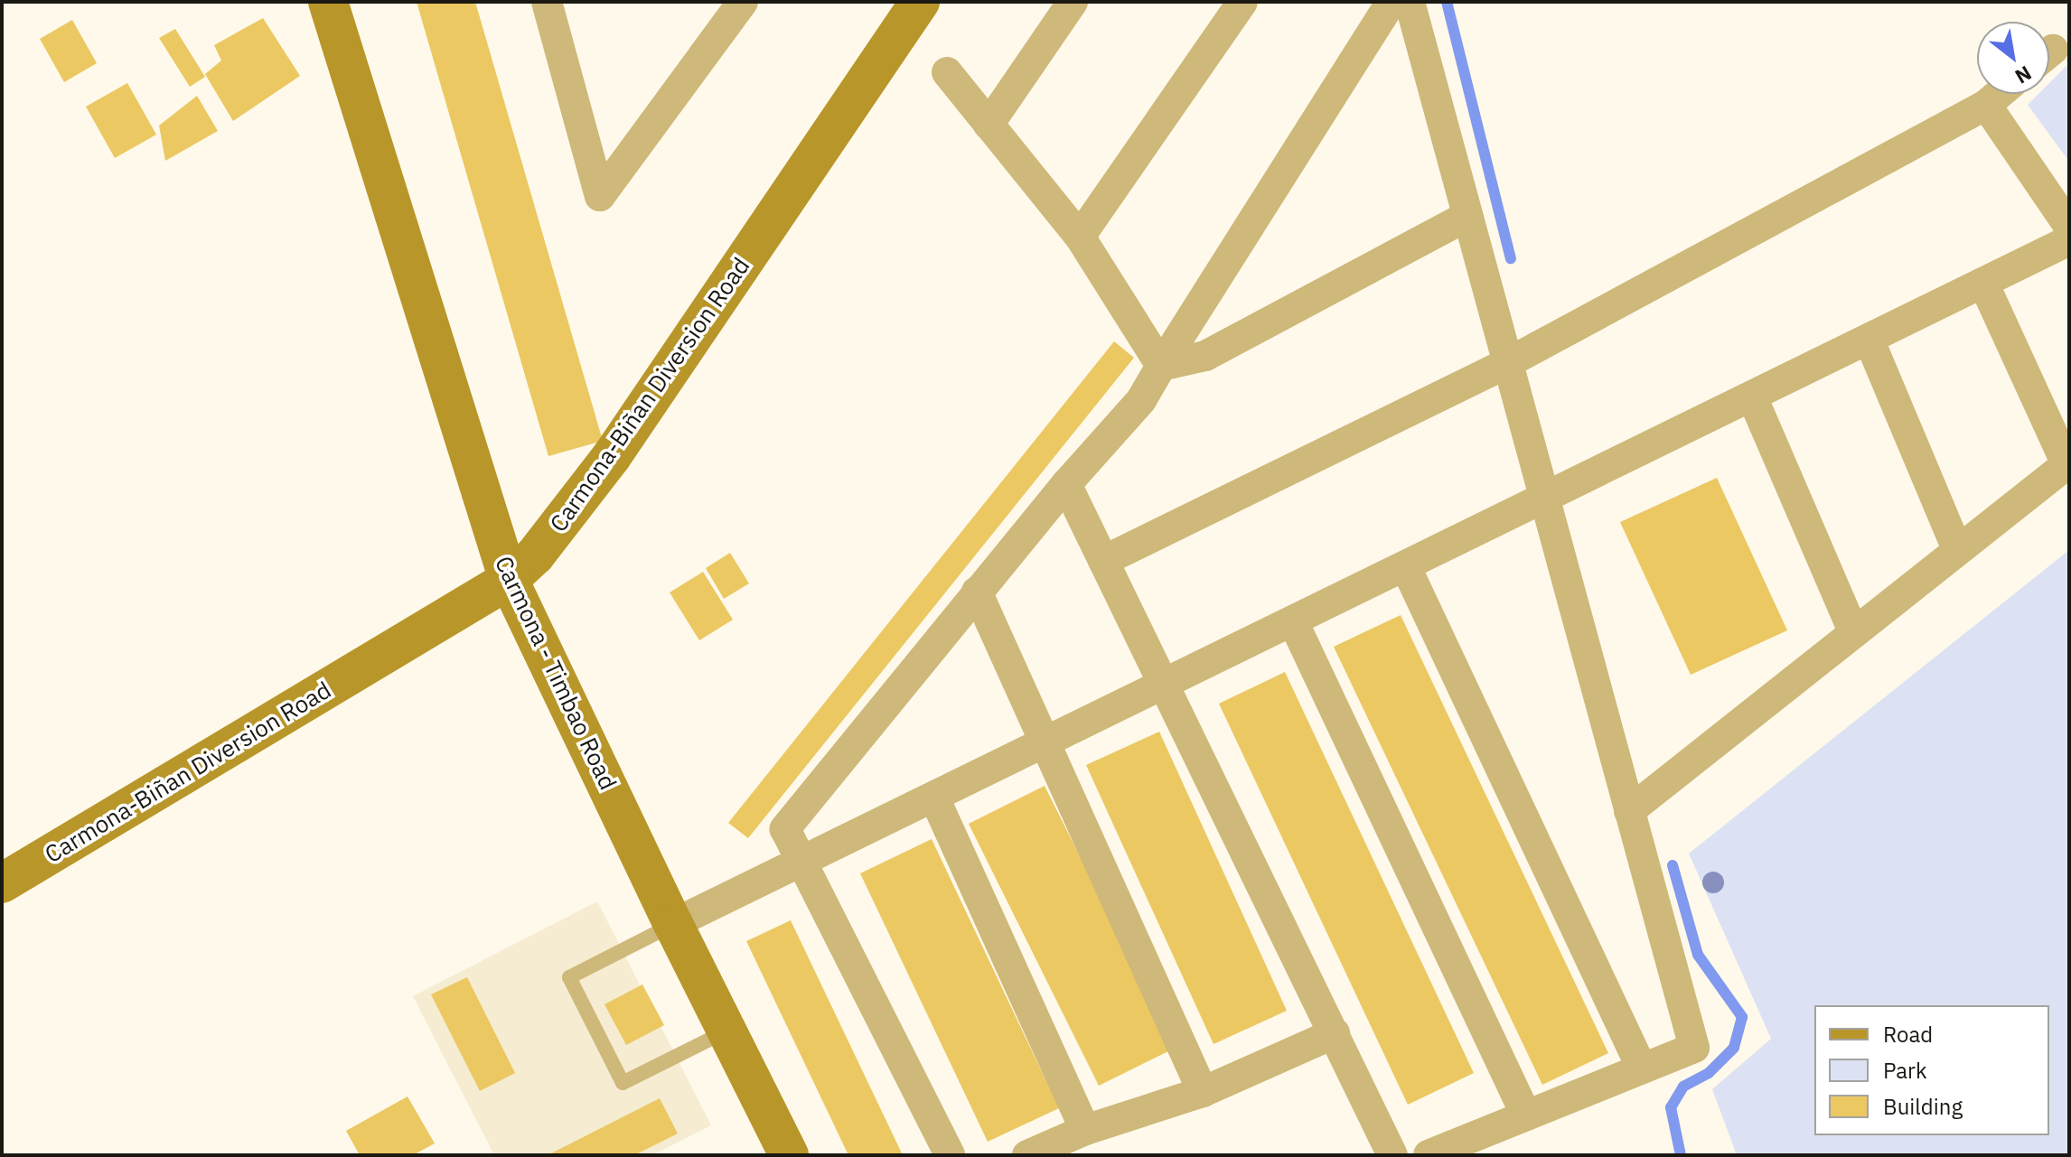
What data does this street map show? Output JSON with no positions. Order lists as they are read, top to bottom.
{
  "streets": {
    "main road": ["Carmona-Biñan Diversion Road", "Carmona - Timbao Road"]
  },
  "crossings": [
    ["Carmona-Biñan Diversion Road", "Carmona - Timbao Road"]
  ],
  "legend": ["Road", "Park", "Building"],
  "north": "bottom right"
}
